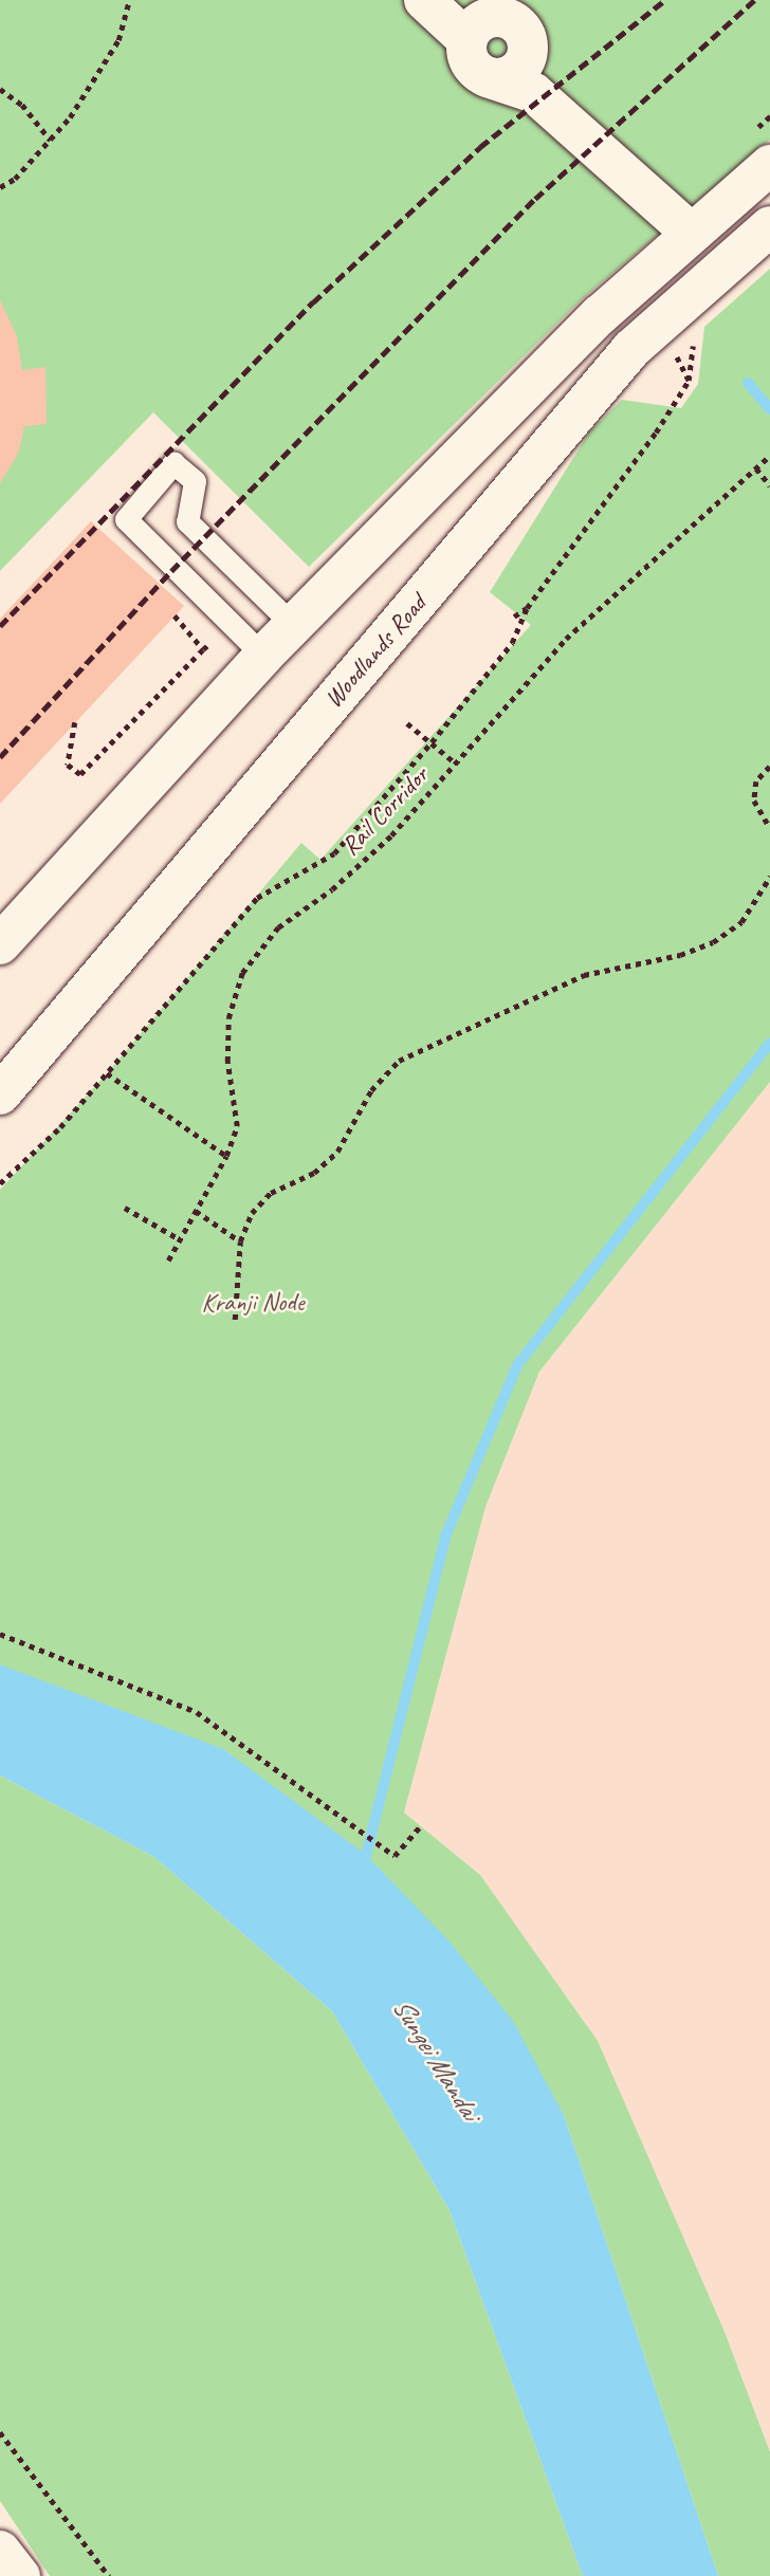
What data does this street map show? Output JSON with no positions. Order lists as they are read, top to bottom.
{
  "streets": {
    "main road": ["Woodlands Road"],
    "path": ["Rail Corridor"]
  },
  "water": ["Sungei Mandai"],
  "parks": ["Kranji Node"]
}
